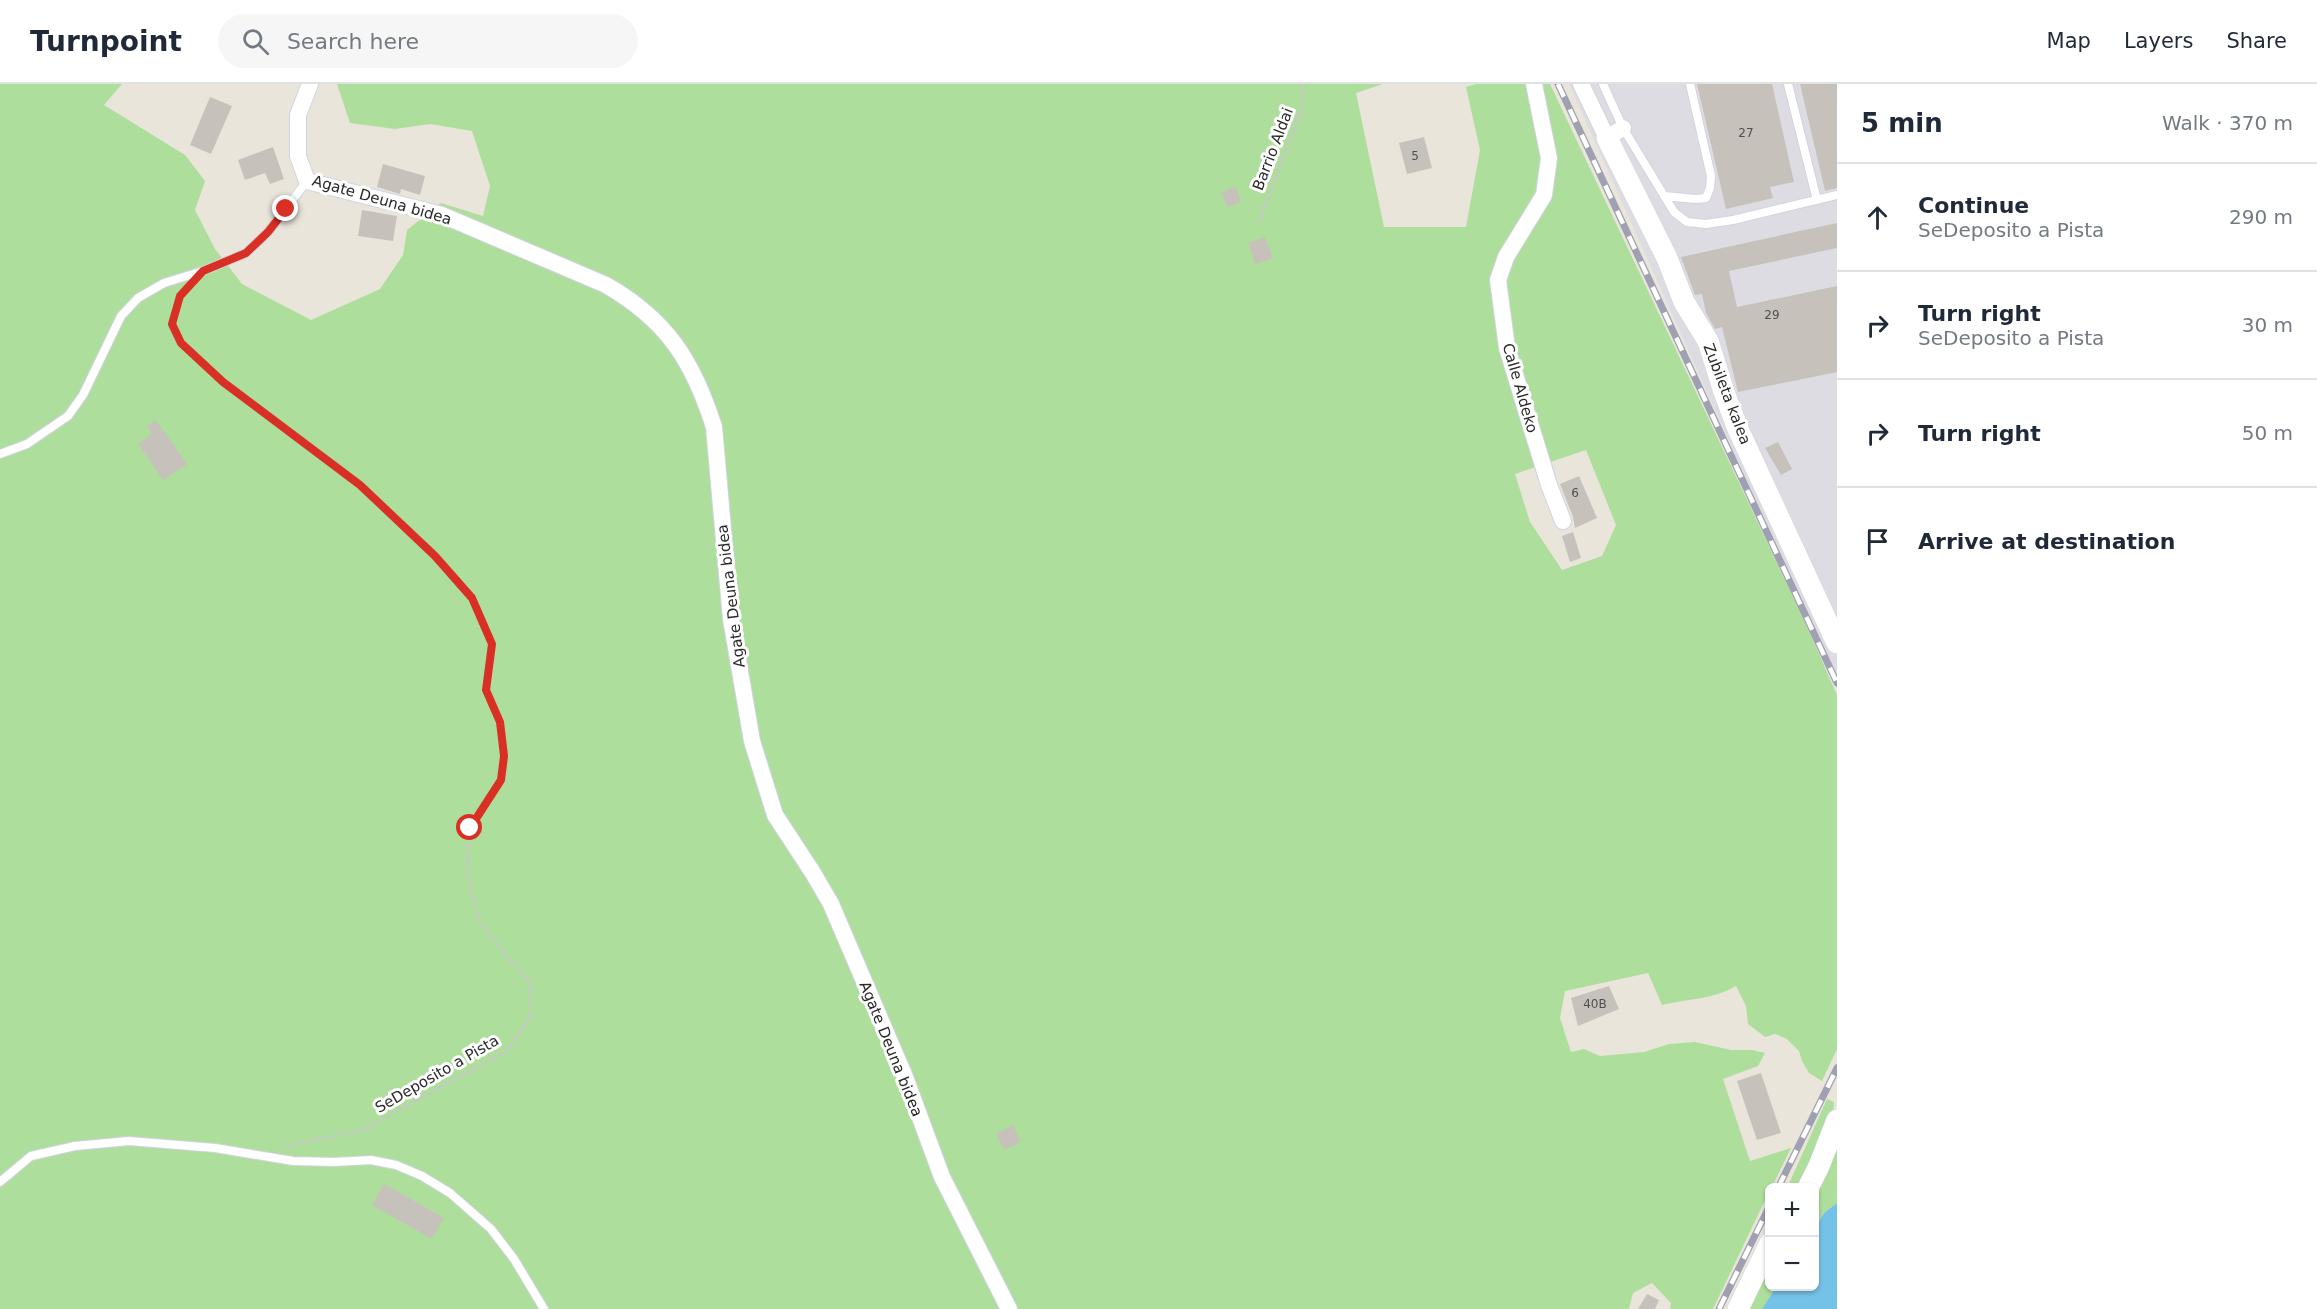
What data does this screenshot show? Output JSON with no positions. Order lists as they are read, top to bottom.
{
  "streets": {
    "street": ["Agate Deuna bidea", "Calle Aldeko", "Zubileta kalea"],
    "path": ["Barrio Aldai", "SeDeposito a Pista"]
  },
  "house_numbers": [
    "27",
    "5",
    "29",
    "6",
    "40B"
  ],
  "page": {
    "header": "Turnpoint",
    "search": "Search here",
    "nav": ["Map", "Layers", "Share"],
    "heading": ["5 min", "Walk · 370 m"],
    "list": [
      ["Continue", "SeDeposito a Pista", "290 m"],
      ["Turn right", "SeDeposito a Pista", "30 m"],
      ["Turn right", "50 m"],
      "Arrive at destination"
    ],
    "map_buttons": ["+", "−"]
  }
}
